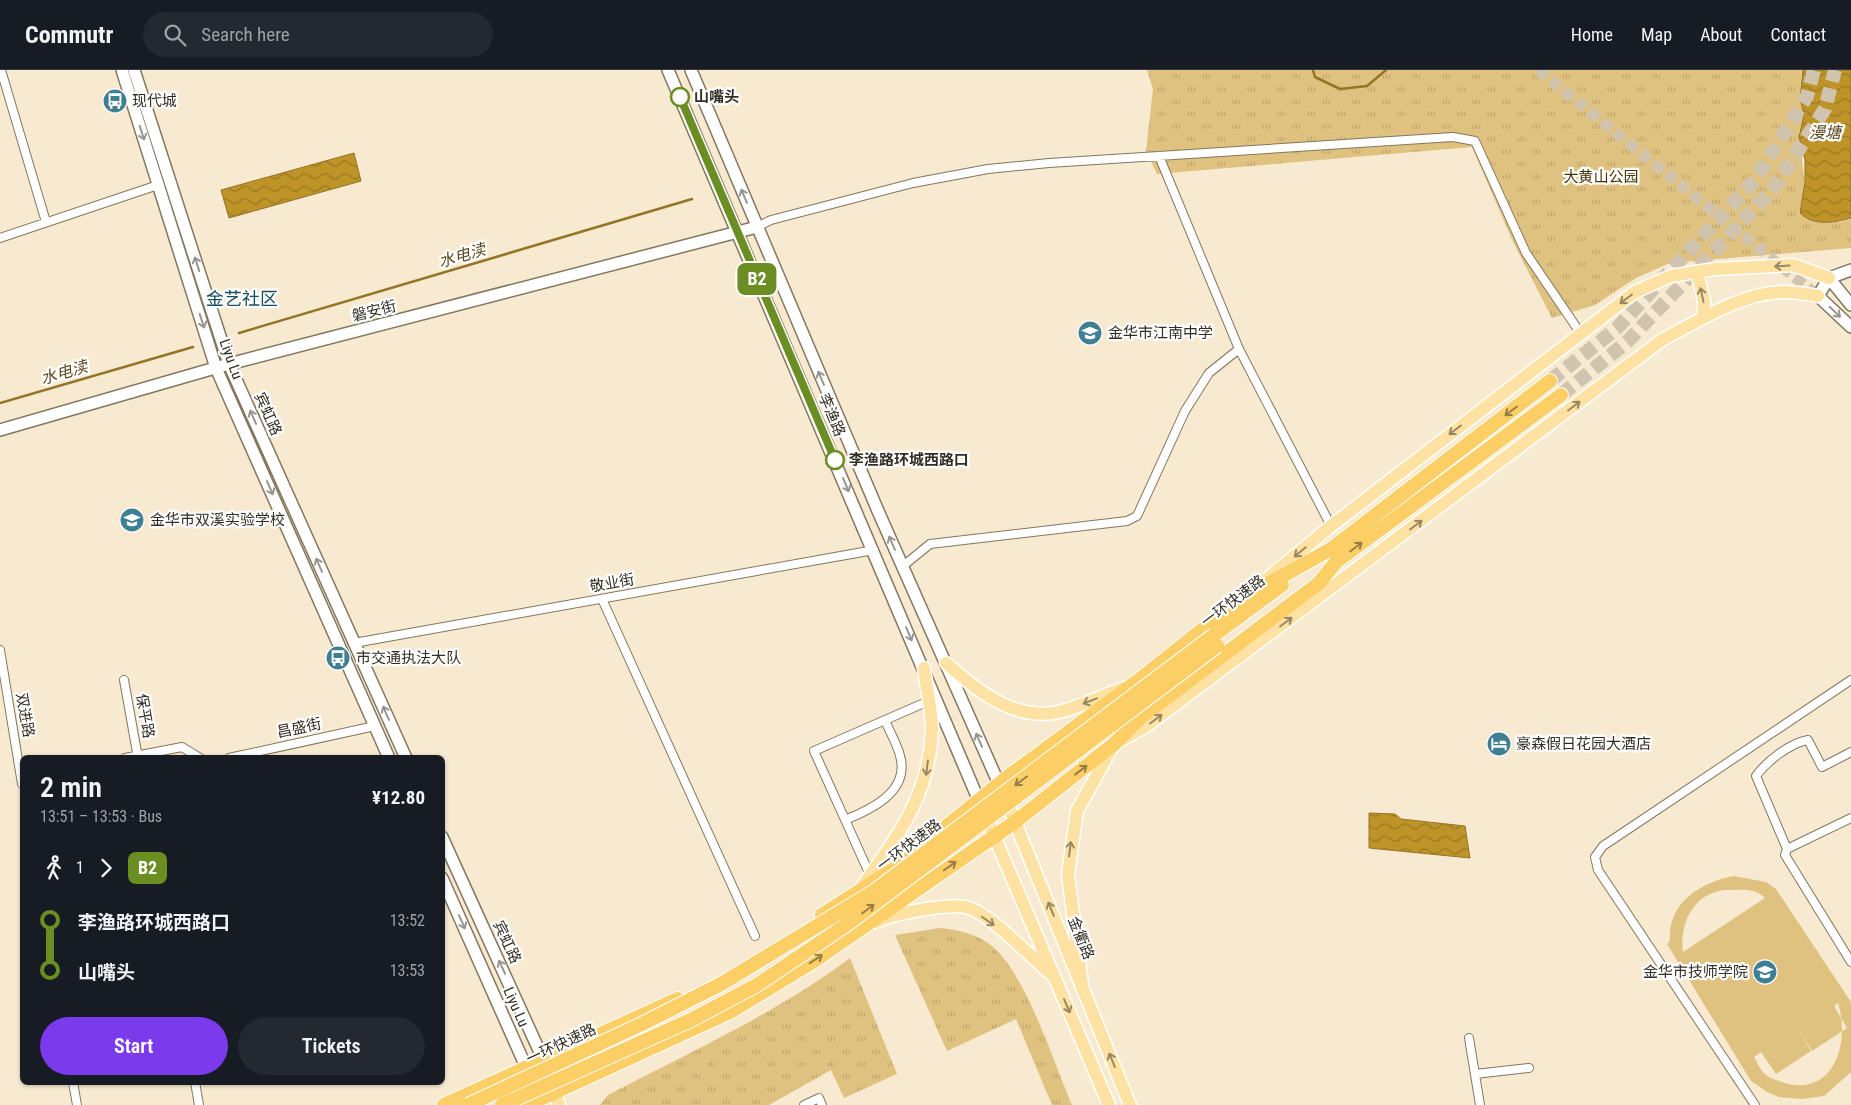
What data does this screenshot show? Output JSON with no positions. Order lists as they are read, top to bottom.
{
  "streets": {
    "highway": ["一环快速路"],
    "main road": [
      "磐安街",
      "Liyu Lu",
      "宾虹路",
      "李渔路",
      "金衢路"
    ],
    "street": [
      "敬业街",
      "双进路",
      "保平路",
      "昌盛街"
    ]
  },
  "crossings": [
    ["磐安街", "Liyu Lu"],
    ["磐安街", "宾虹路"],
    ["磐安街", "李渔路"],
    ["Liyu Lu", "昌盛街"],
    ["宾虹路", "敬业街"],
    ["李渔路", "敬业街"],
    ["李渔路", "金衢路"]
  ],
  "one_way": ["Liyu Lu", "宾虹路"],
  "districts": ["金艺社区"],
  "water": ["漫塘", "水电渎"],
  "parks": ["大黄山公园"],
  "places": {
    "other": ["山嘴头", "李渔路环城西路口"],
    "bus stop": ["现代城", "市交通执法大队"],
    "school or university": ["金华市江南中学", "金华市双溪实验学校", "金华市技师学院"],
    "hotel": ["豪森假日花园大酒店"]
  },
  "lines": ["bus line B2"],
  "page": {
    "header": "Commutr",
    "search": "Search here",
    "nav": [
      "Home",
      "Map",
      "About",
      "Contact"
    ],
    "on_map": "B2",
    "heading": ["2 min", "13:51 – 13:53 · Bus", "¥12.80"],
    "legs": ["1", "B2"],
    "list": [
      {
        "name": "李渔路环城西路口",
        "value": "13:52"
      },
      {
        "name": "山嘴头",
        "value": "13:53"
      }
    ],
    "buttons": ["Start", "Tickets"]
  }
}
